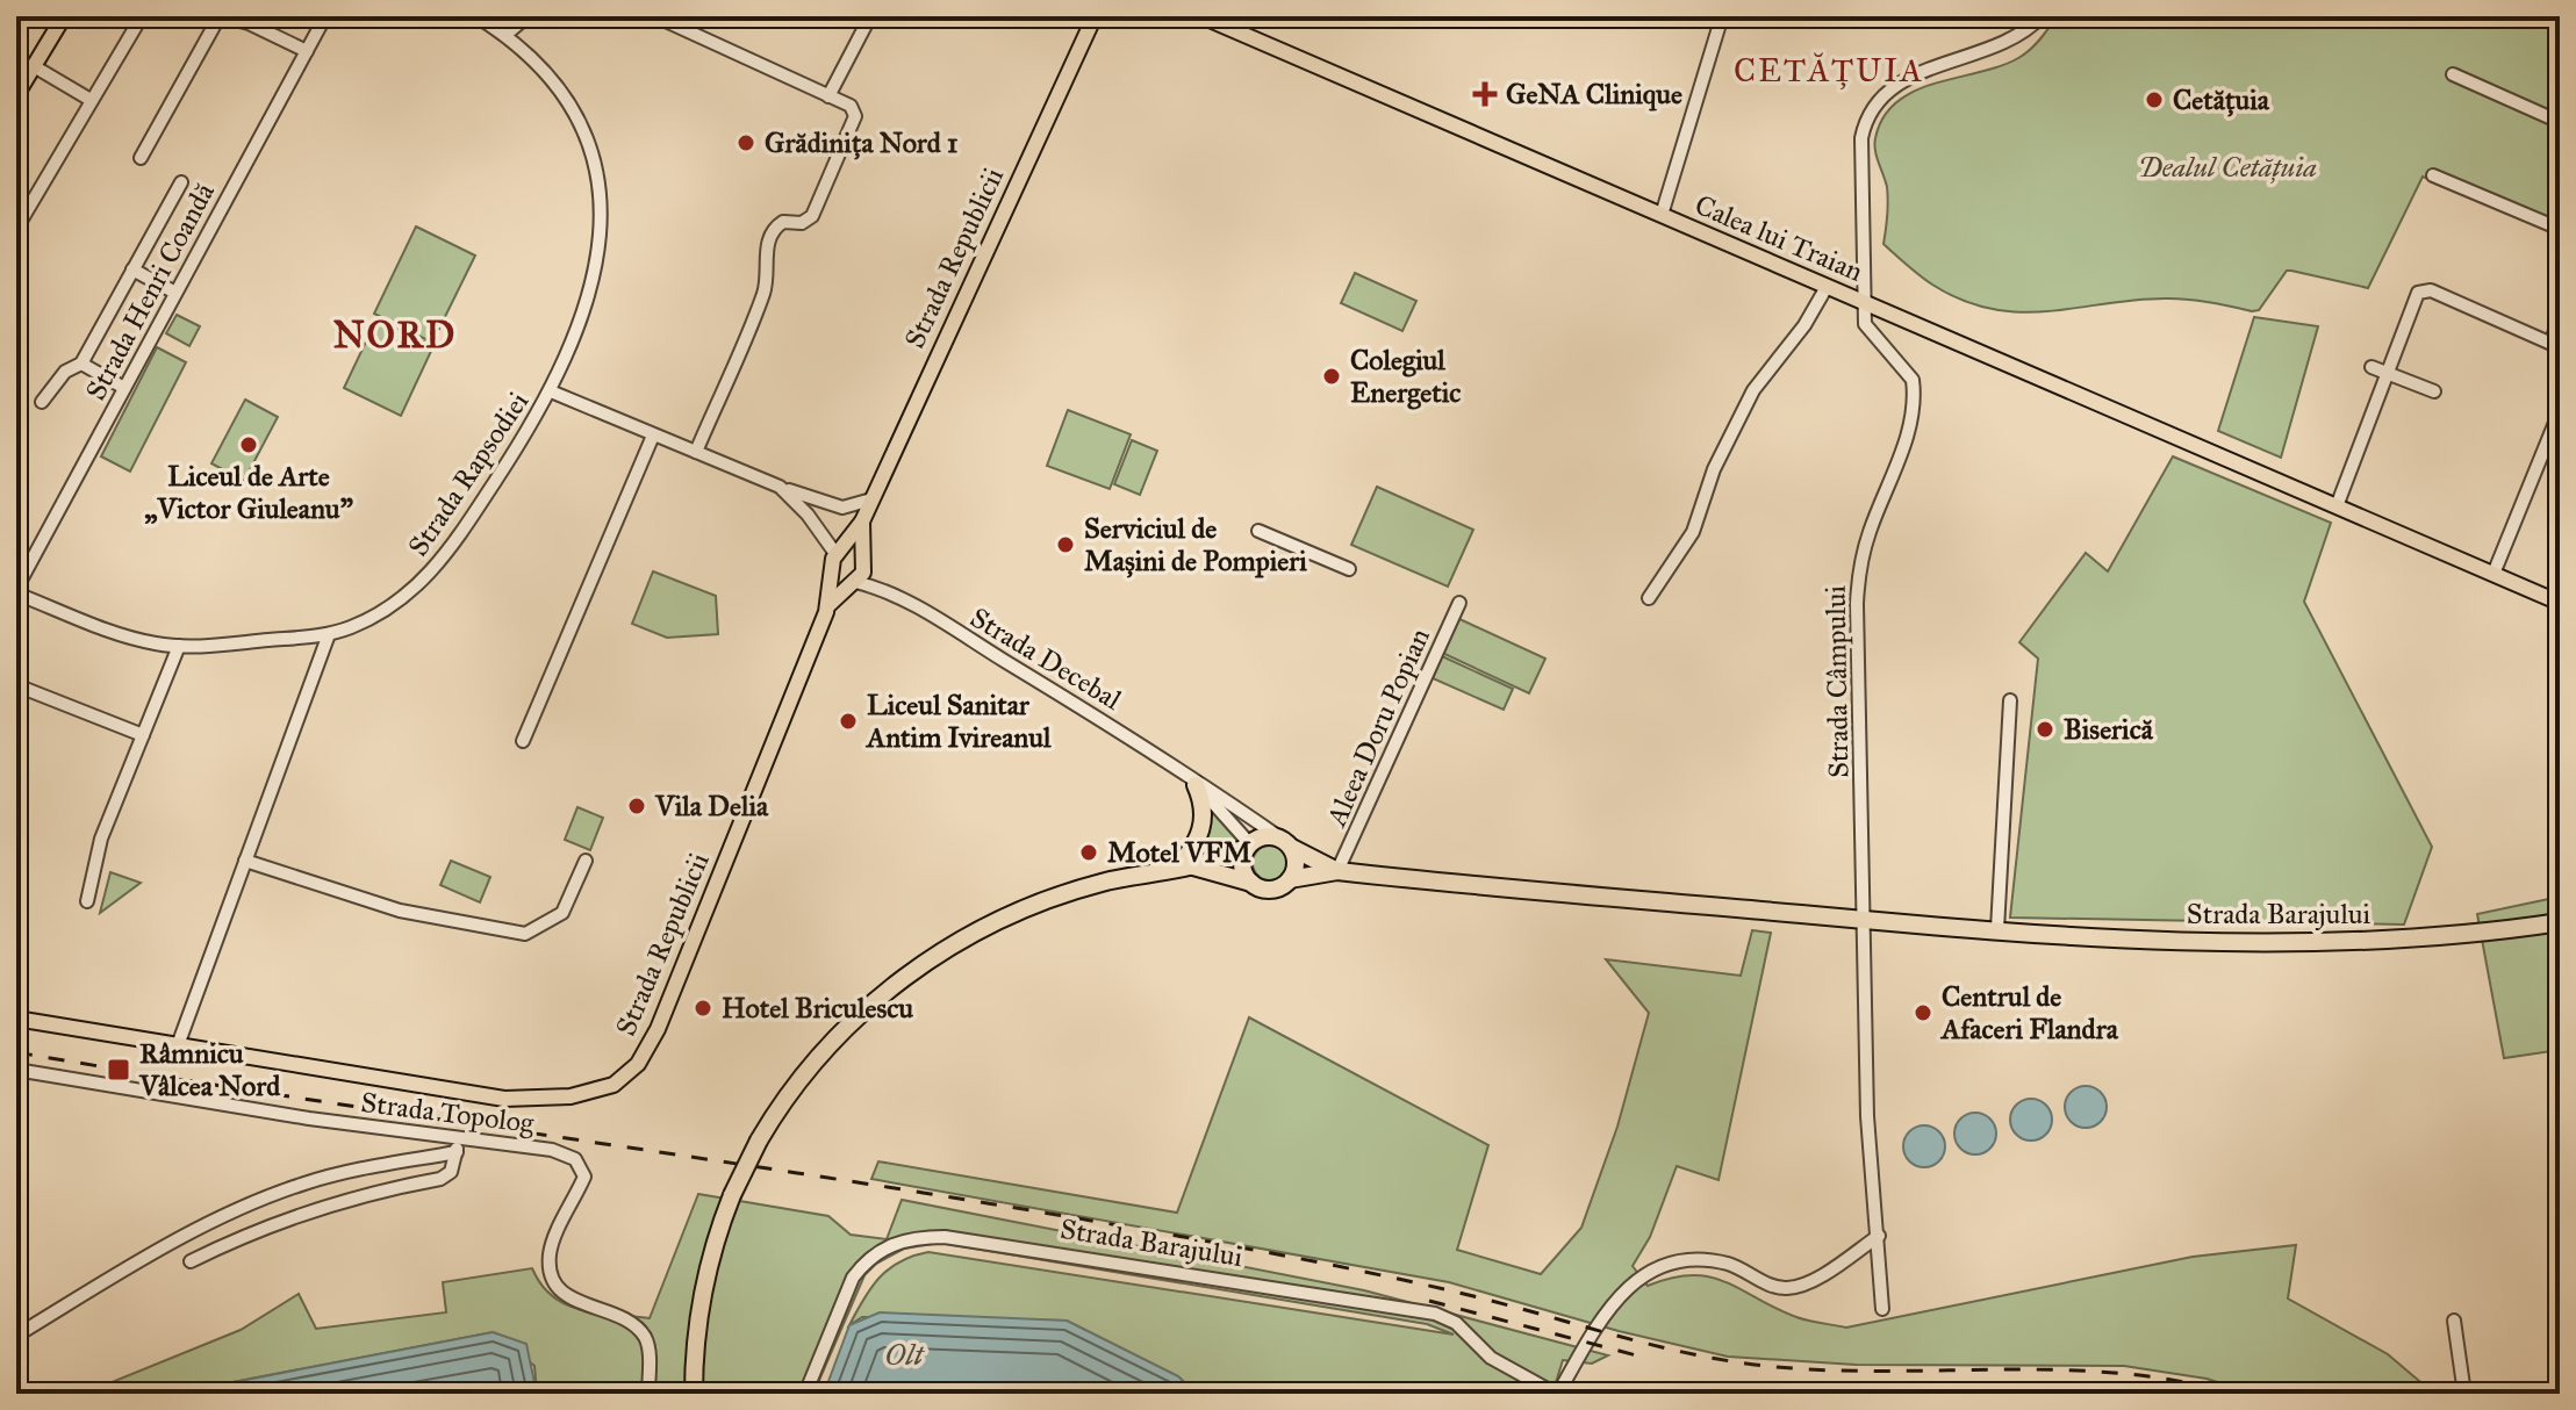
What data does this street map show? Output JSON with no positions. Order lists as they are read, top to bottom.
{
  "streets": {
    "highway": ["Strada Barajului"],
    "main road": ["Calea lui Traian", "Strada Republicii"],
    "street": [
      "Strada Henri Coandă",
      "Strada Rapsodiei",
      "Strada Decebal",
      "Strada Câmpului",
      "Aleea Doru Popian",
      "Strada Topolog"
    ]
  },
  "crossings": [
    ["Calea lui Traian", "Strada Câmpului"],
    ["Strada Republicii", "Strada Decebal"],
    ["Strada Henri Coandă", "Strada Rapsodiei"],
    ["Strada Decebal", "Strada Barajului"],
    ["Strada Câmpului", "Strada Barajului"],
    ["Aleea Doru Popian", "Strada Barajului"]
  ],
  "districts": ["CETĂȚUIA", "NORD"],
  "water": ["Olt"],
  "parks": ["Dealul Cetățuia"],
  "places": {
    "health": ["GeNA Clinique"],
    "other": [
      "Cetățuia",
      "Grădinița Nord 1",
      "Colegiul Energetic",
      "Liceul de Arte „Victor Giuleanu”",
      "Serviciul de Mașini de Pompieri",
      "Liceul Sanitar Antim Ivireanul",
      "Biserică",
      "Vila Delia",
      "Motel VFM",
      "Hotel Briculescu",
      "Centrul de Afaceri Flandra"
    ],
    "transit": ["Râmnicu Vâlcea Nord"]
  }
}
